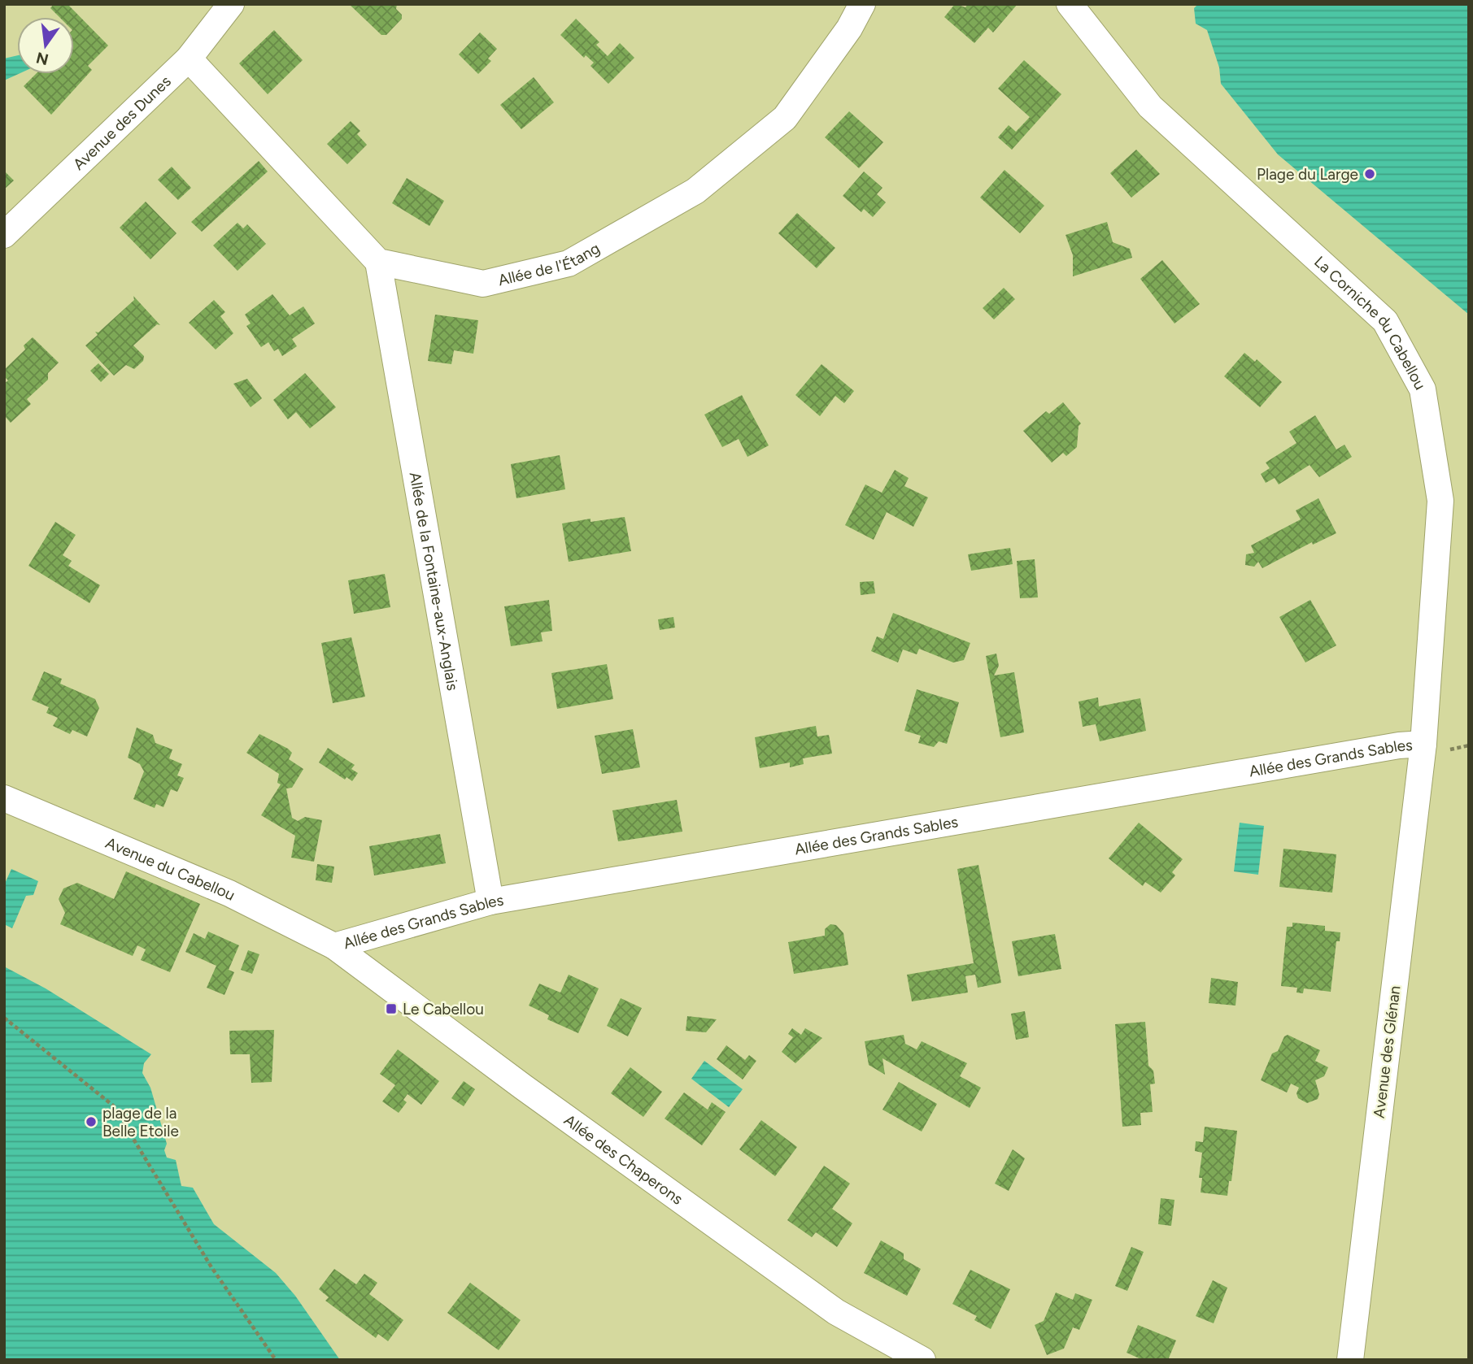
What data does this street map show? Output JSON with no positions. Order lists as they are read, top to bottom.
{
  "streets": {
    "street": [
      "Avenue des Dunes",
      "Allée de l'Étang",
      "La Corniche du Cabellou",
      "Allée de la Fontaine-aux-Anglais",
      "Allée des Grands Sables",
      "Avenue du Cabellou",
      "Avenue des Glénan",
      "Allée des Chaperons"
    ]
  },
  "crossings": [
    ["Allée de l'Étang", "Allée de la Fontaine-aux-Anglais"],
    ["La Corniche du Cabellou", "Allée des Grands Sables"],
    ["La Corniche du Cabellou", "Avenue des Glénan"],
    ["Allée de la Fontaine-aux-Anglais", "Allée des Grands Sables"],
    ["Allée des Grands Sables", "Avenue du Cabellou"],
    ["Allée des Grands Sables", "Avenue des Glénan"],
    ["Allée des Grands Sables", "Allée des Chaperons"],
    ["Avenue du Cabellou", "Allée des Chaperons"]
  ],
  "places": {
    "other": ["Plage du Large", "plage de la Belle Etoile"],
    "transit": ["Le Cabellou"]
  },
  "north": "bottom"
}
